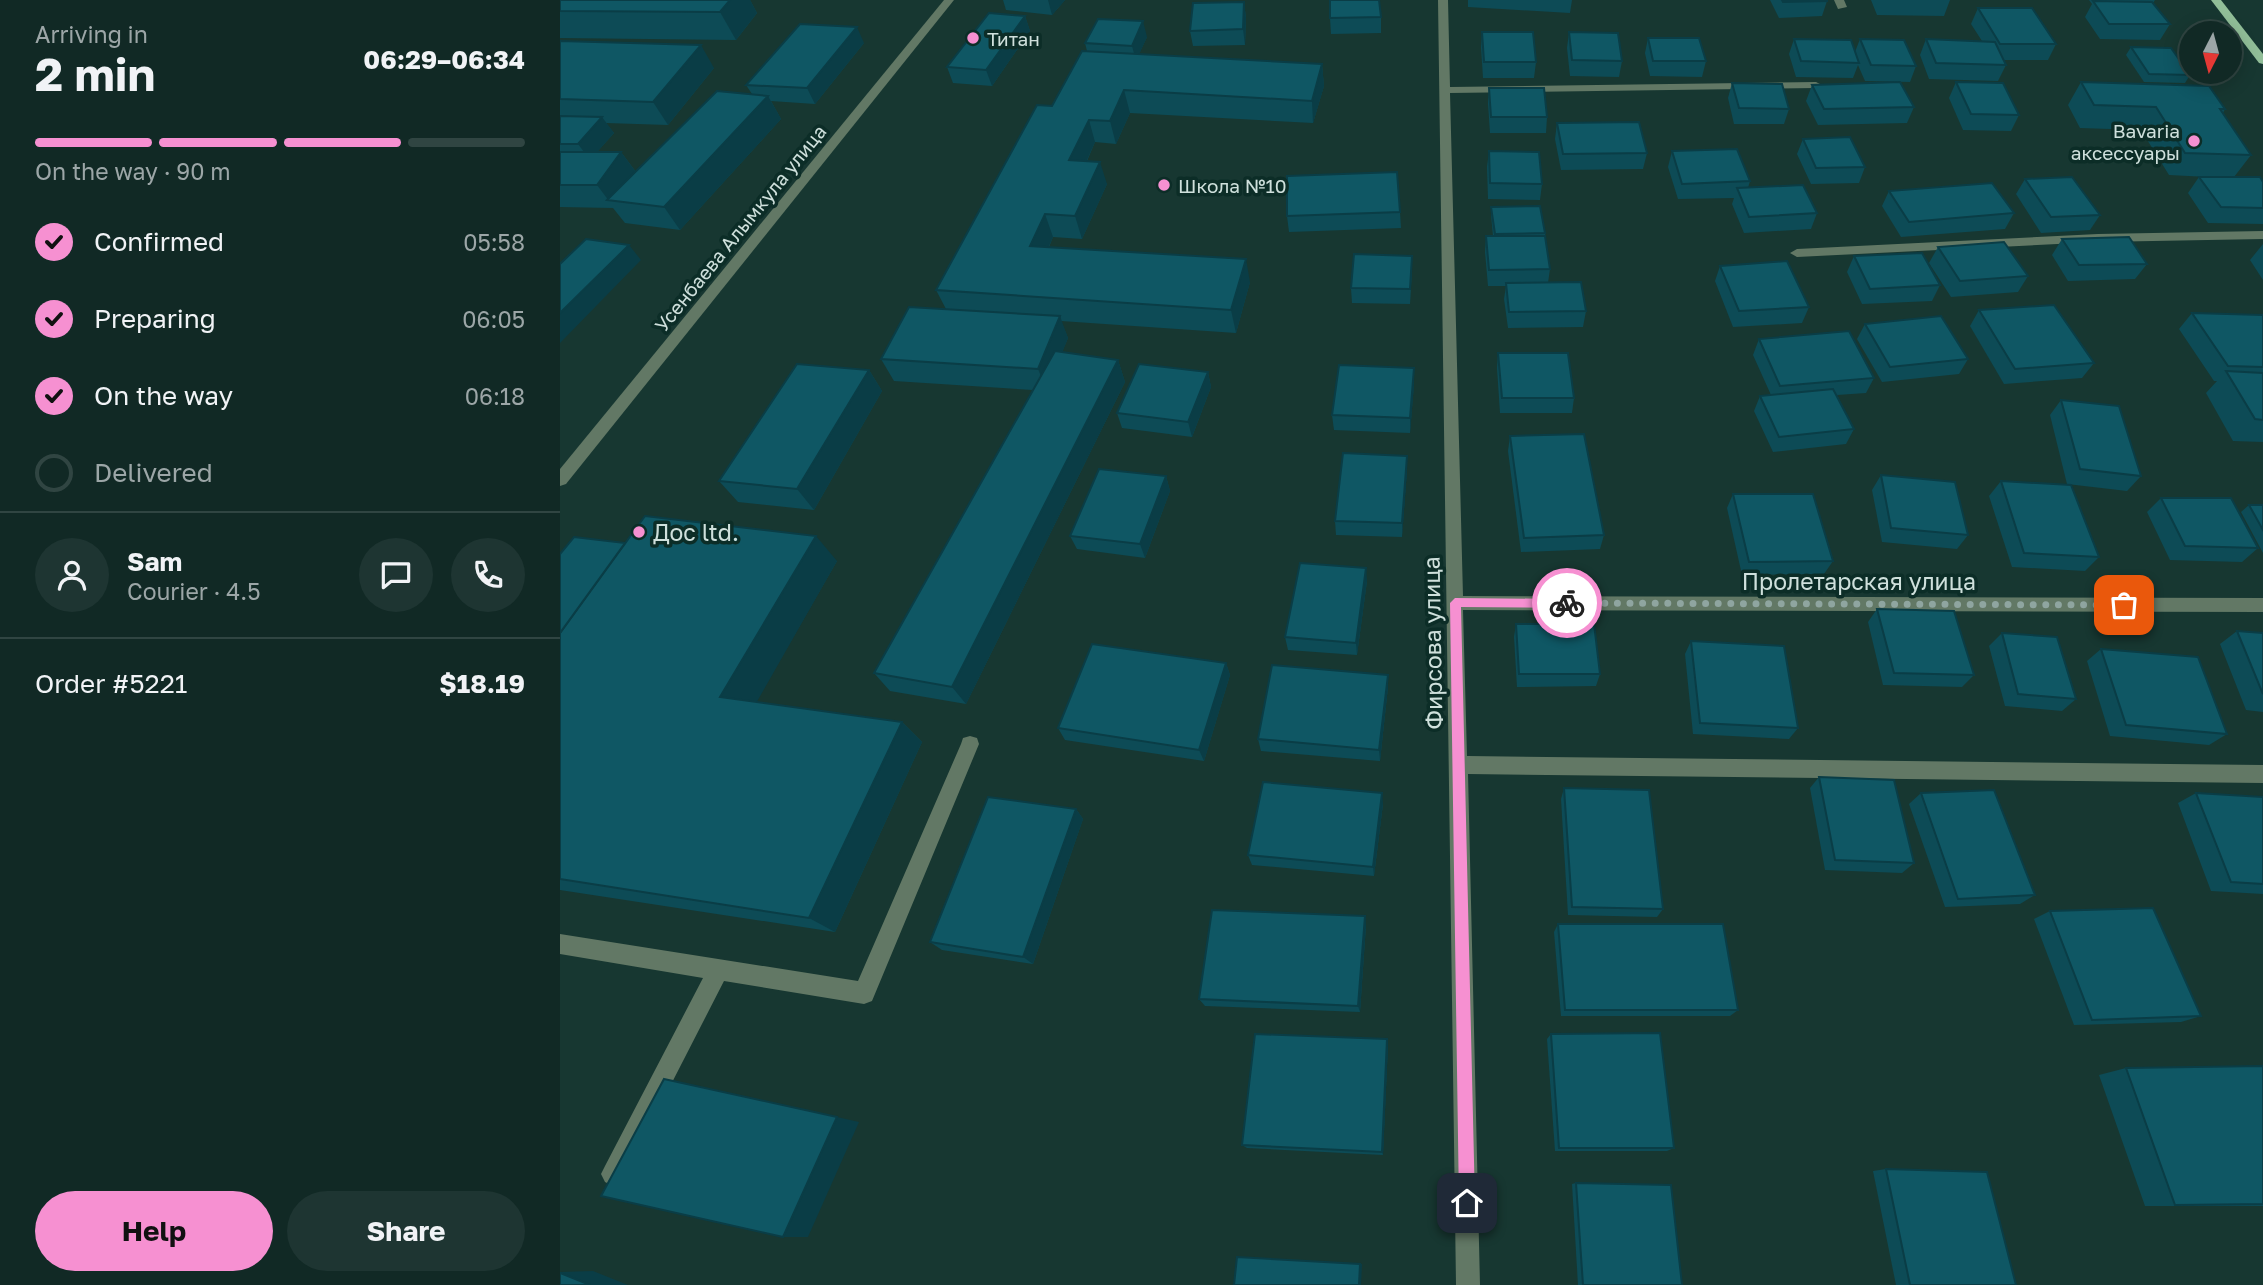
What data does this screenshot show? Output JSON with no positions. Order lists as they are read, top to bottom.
{
  "streets": {
    "street": ["Усенбаева Алымкула улица", "Пролетарская улица", "Фирсова улица"]
  },
  "crossings": [
    ["Пролетарская улица", "Фирсова улица"]
  ],
  "places": [
    "Титан",
    "Bavaria аксеcсуары",
    "Школа №10",
    "Дос ltd."
  ],
  "north": "bottom",
  "page": {
    "heading": ["2 min", "Arriving in", "06:29–06:34"],
    "panel": [
      "Sam",
      "Courier · 4.5",
      "Order #5221",
      "$18.19"
    ],
    "bar": "On the way · 90 m",
    "list": [
      ["Confirmed", "05:58"],
      ["Preparing", "06:05"],
      ["On the way", "06:18"],
      "Delivered"
    ],
    "buttons": ["Help", "Share"]
  }
}
